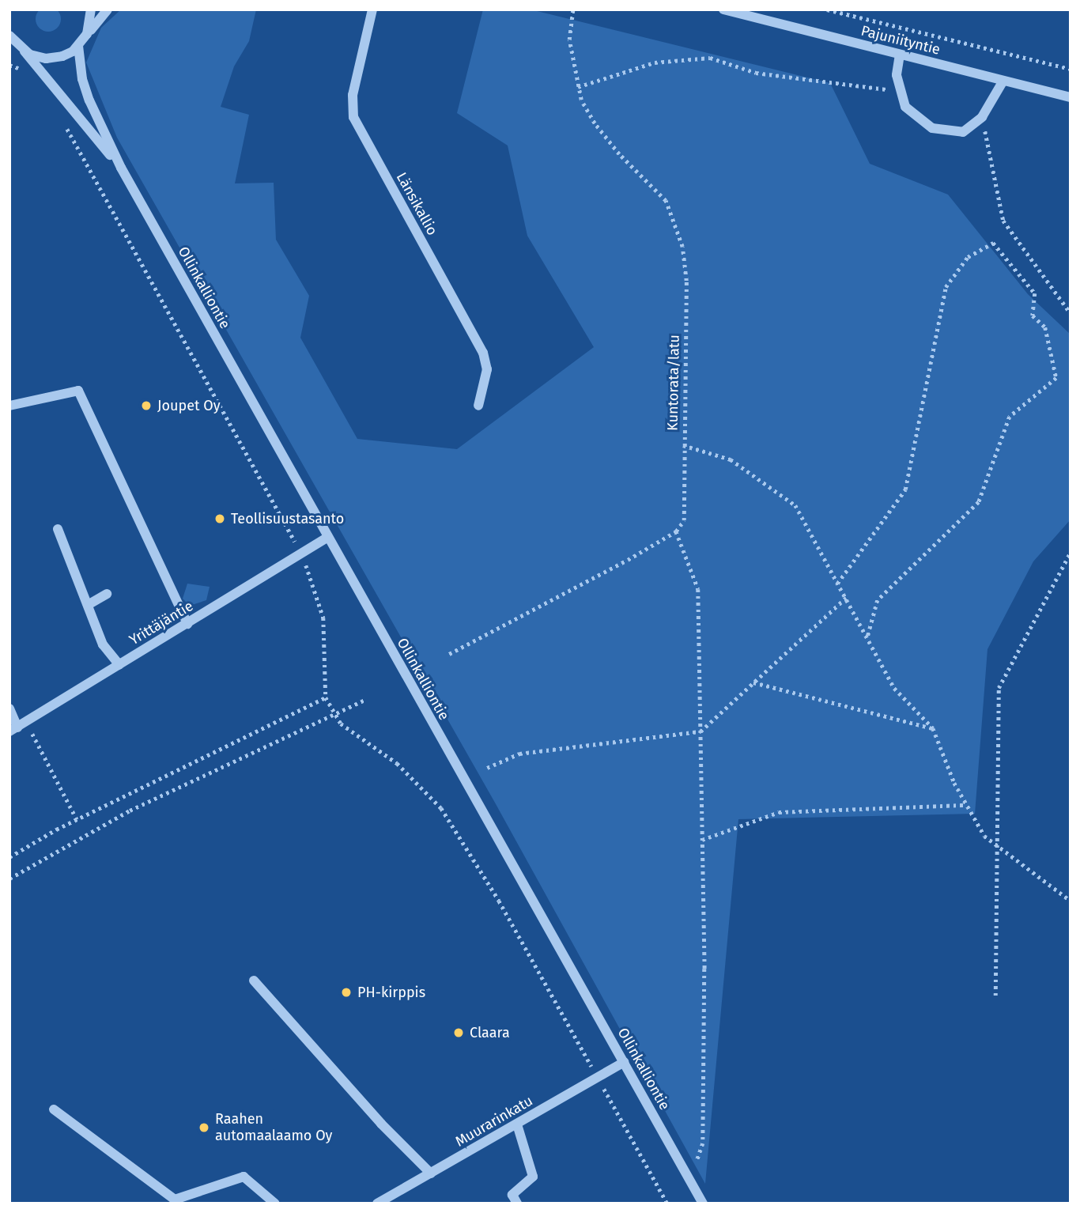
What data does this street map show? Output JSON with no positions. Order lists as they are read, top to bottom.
{
  "streets": {
    "street": [
      "Pajuniityntie",
      "Länsikallio",
      "Ollinkalliontie",
      "Yrittäjäntie",
      "Muurarinkatu"
    ],
    "path": ["Kuntorata/latu"]
  },
  "crossings": [
    ["Ollinkalliontie", "Yrittäjäntie"],
    ["Ollinkalliontie", "Muurarinkatu"]
  ],
  "places": [
    "Joupet Oy",
    "Teollisuustasanto",
    "PH-kirppis",
    "Claara",
    "Raahen automaalaamo Oy"
  ]
}
